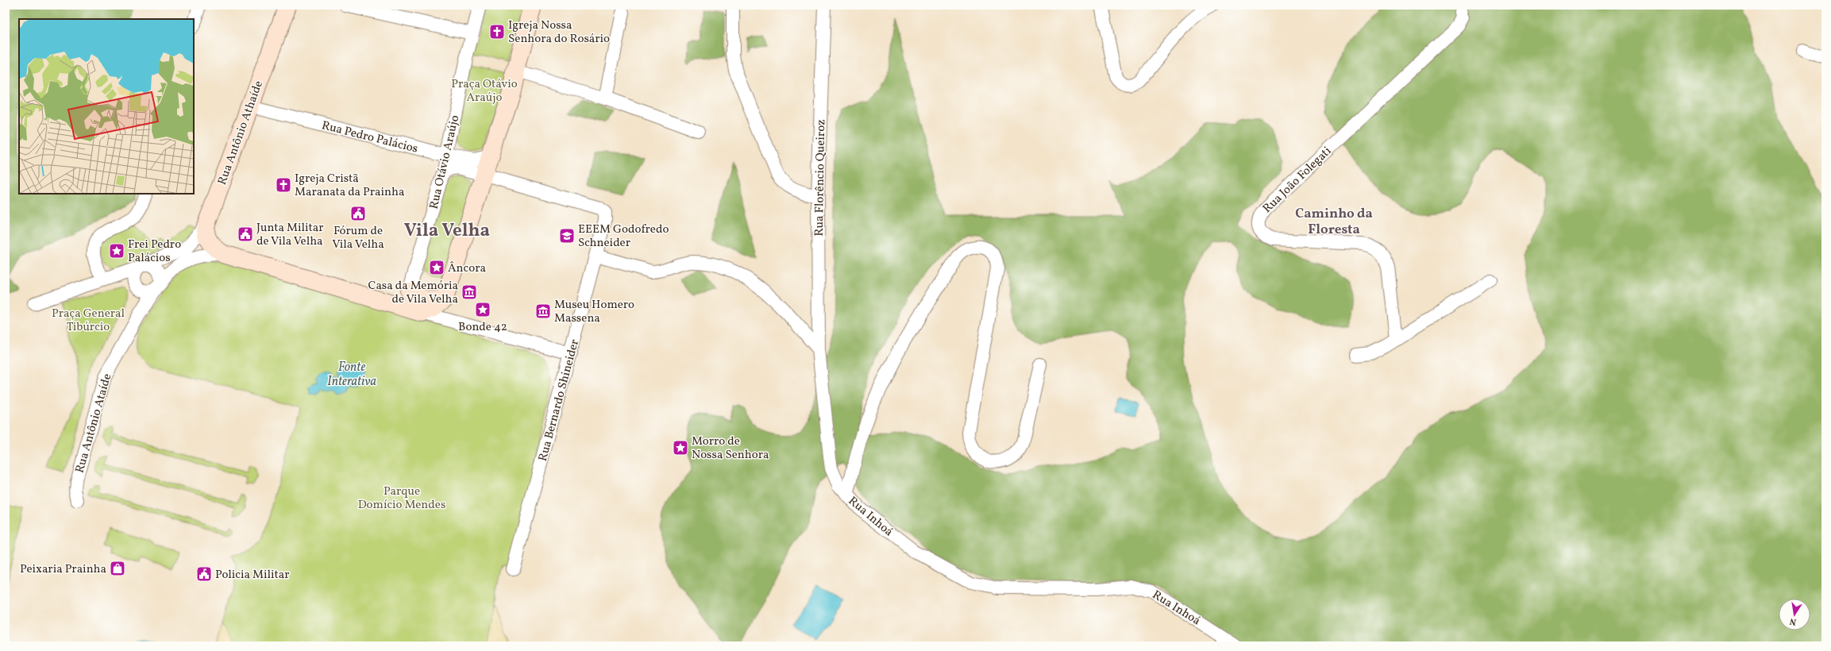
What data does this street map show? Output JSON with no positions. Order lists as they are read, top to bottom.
{
  "streets": {
    "main road": ["Rua Antônio Athaíde"],
    "street": [
      "Rua Pedro Palácios",
      "Rua Otávio Araújo",
      "Rua Florêncio Queiroz",
      "Rua João Folegati",
      "Rua Bernardo Shineider",
      "Rua Antônio Ataíde",
      "Rua Inhoá"
    ]
  },
  "crossings": [
    ["Rua Antônio Athaíde", "Rua Pedro Palácios"],
    ["Rua Antônio Athaíde", "Rua Antônio Ataíde"],
    ["Rua Pedro Palácios", "Rua Otávio Araújo"],
    ["Rua Florêncio Queiroz", "Rua Inhoá"]
  ],
  "districts": ["Caminho da Floresta", "Vila Velha"],
  "water": ["Fonte Interativa"],
  "parks": ["Praça Otávio Araújo", "Praça General Tibúrcio", "Parque Domício Mendes"],
  "places": {
    "church": ["Igreja Nossa Senhora do Rosário", "Igreja Cristã Maranata da Prainha"],
    "public building": ["Fórum de Vila Velha", "Junta Militar de Vila Velha", "Policia Militar"],
    "school or university": ["EEEM Godofredo Schneider"],
    "place": [
      "Frei Pedro Palácios",
      "Âncora",
      "Bonde 42",
      "Morro de Nossa Senhora"
    ],
    "museum": ["Casa da Memória de Vila Velha", "Museu Homero Massena"],
    "shop": ["Peixaria Prainha"]
  },
  "north": "bottom"
}
